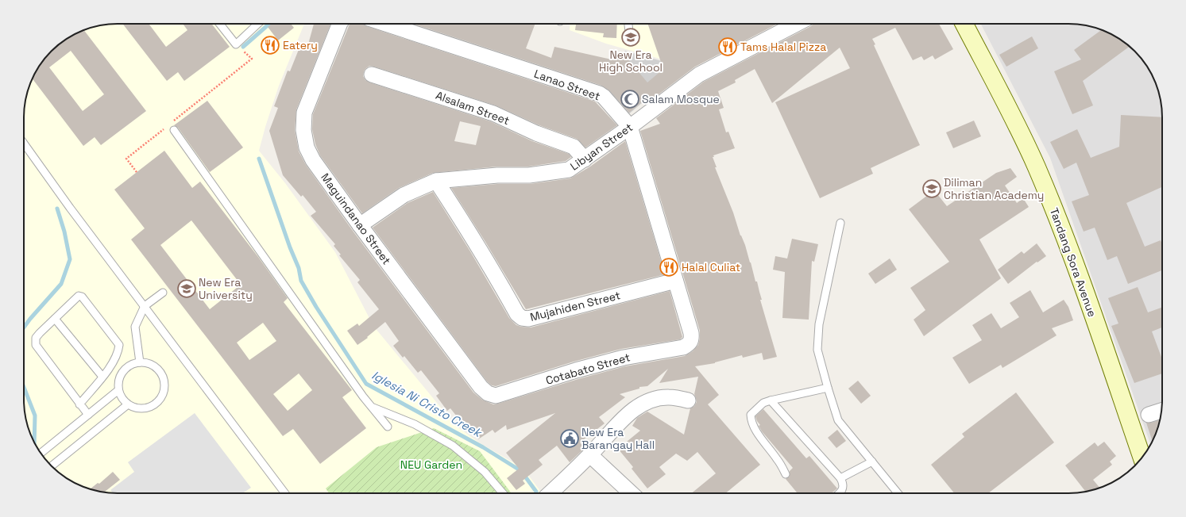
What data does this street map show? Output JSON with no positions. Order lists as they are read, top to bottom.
{
  "streets": {
    "main road": ["Tandang Sora Avenue"],
    "street": [
      "Lanao Street",
      "Alsalam Street",
      "Libyan Street",
      "Maguindanao Street",
      "Mujahiden Street",
      "Cotabato Street"
    ]
  },
  "crossings": [
    ["Lanao Street", "Libyan Street"],
    ["Lanao Street", "Mujahiden Street"],
    ["Lanao Street", "Cotabato Street"],
    ["Alsalam Street", "Libyan Street"],
    ["Libyan Street", "Maguindanao Street"],
    ["Libyan Street", "Mujahiden Street"],
    ["Maguindanao Street", "Cotabato Street"]
  ],
  "water": ["Iglesia Ni Cristo Creek"],
  "parks": ["NEU Garden"],
  "places": {
    "school or university": ["New Era High School", "Diliman Christian Academy", "New Era University"],
    "restaurant": ["Eatery", "Tams Halal Pizza", "Halal Culiat"],
    "mosque": ["Salam Mosque"],
    "public building": ["New Era Barangay Hall"]
  }
}
